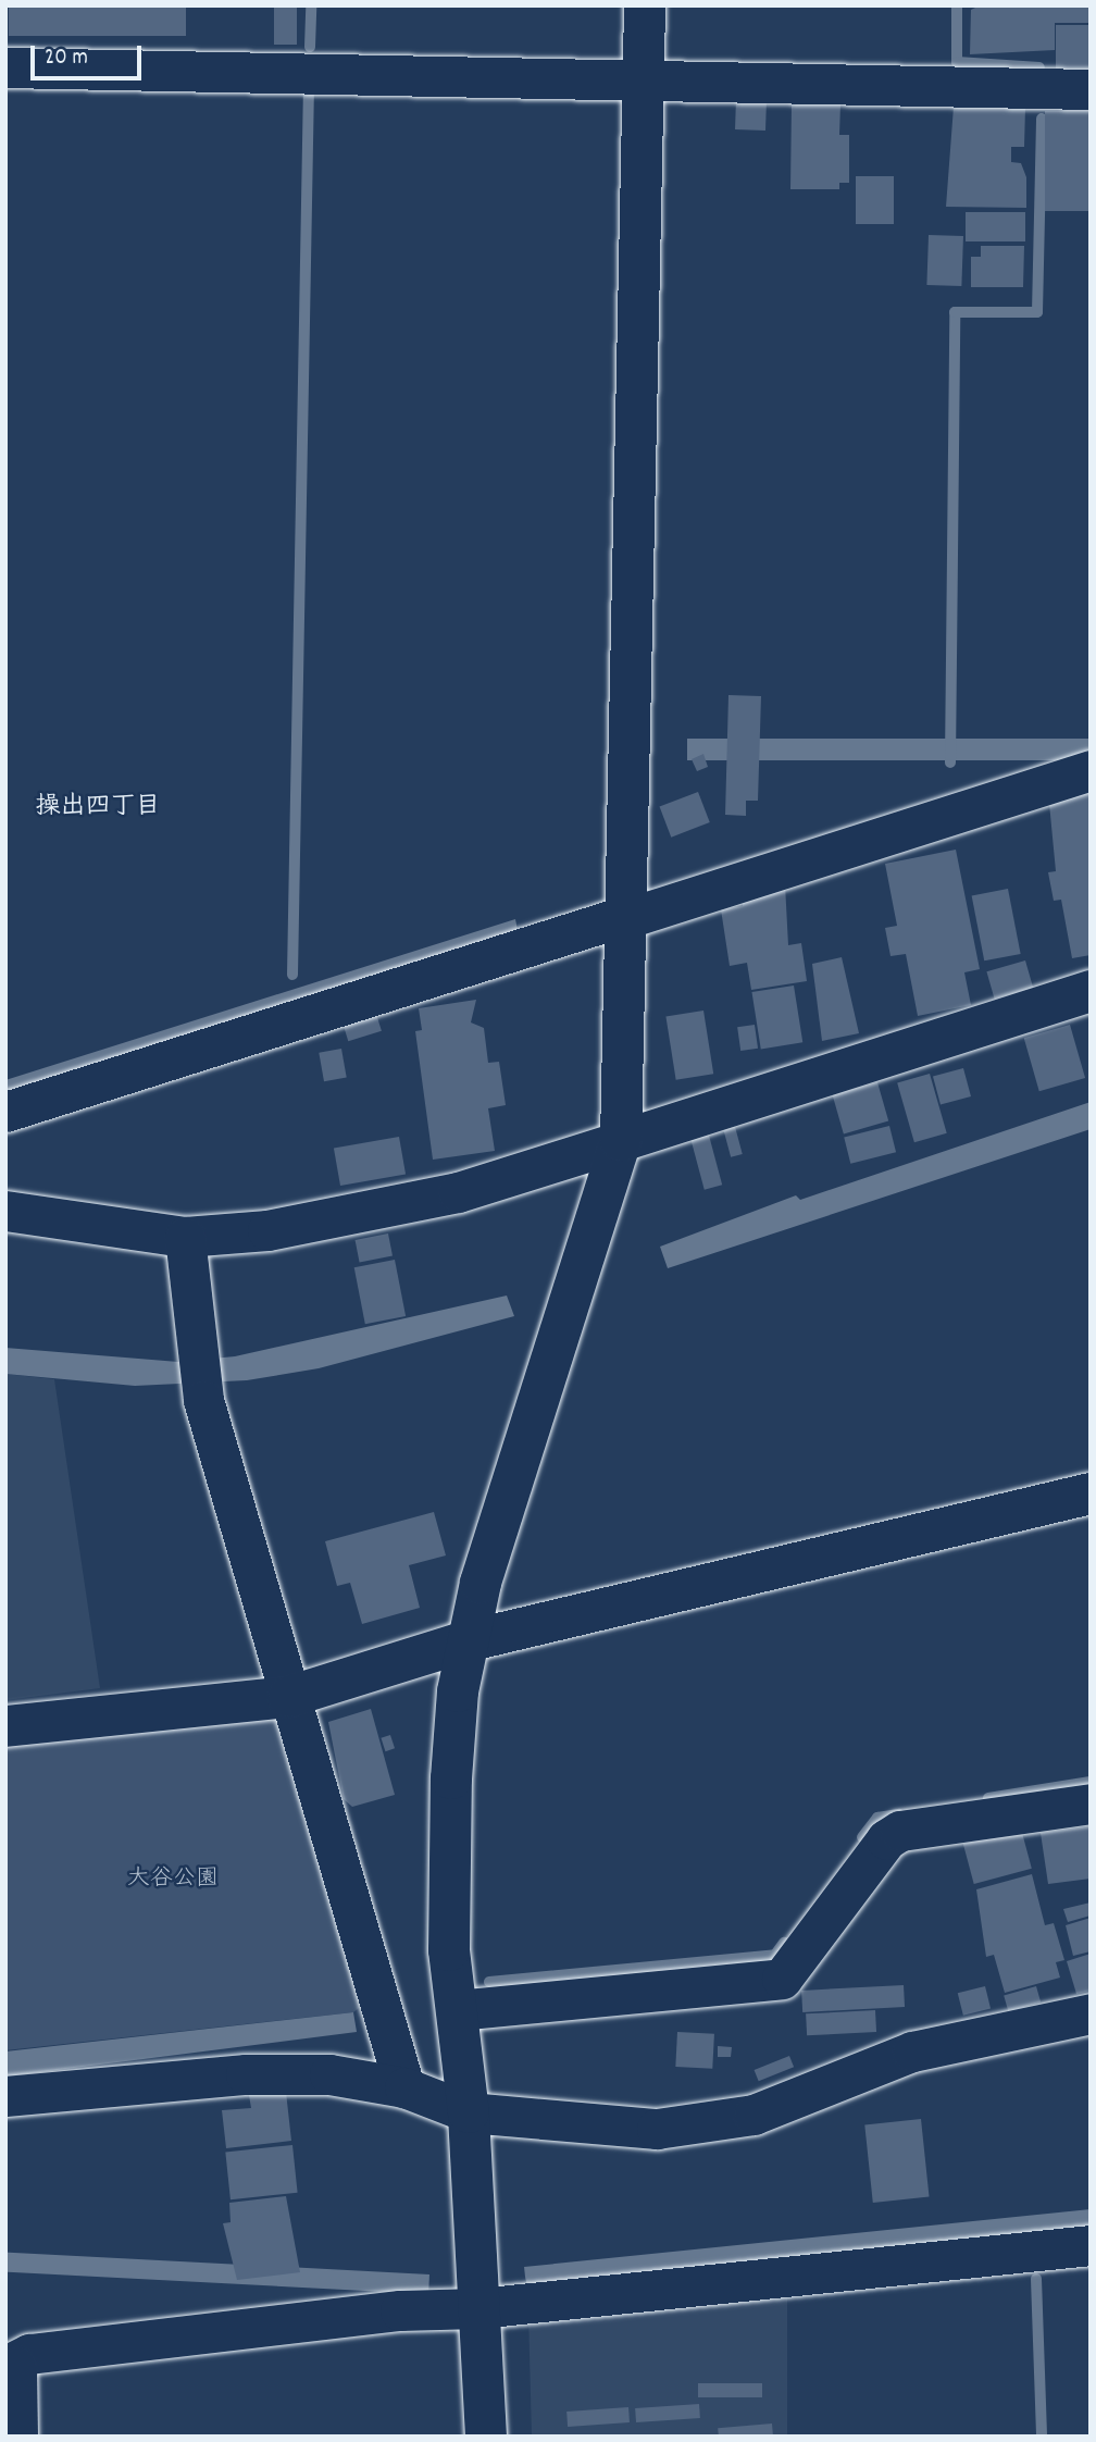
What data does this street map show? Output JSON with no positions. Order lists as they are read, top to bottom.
{
  "districts": ["操出四丁目"],
  "parks": ["大谷公園"],
  "scale_bar": "20 m"
}
